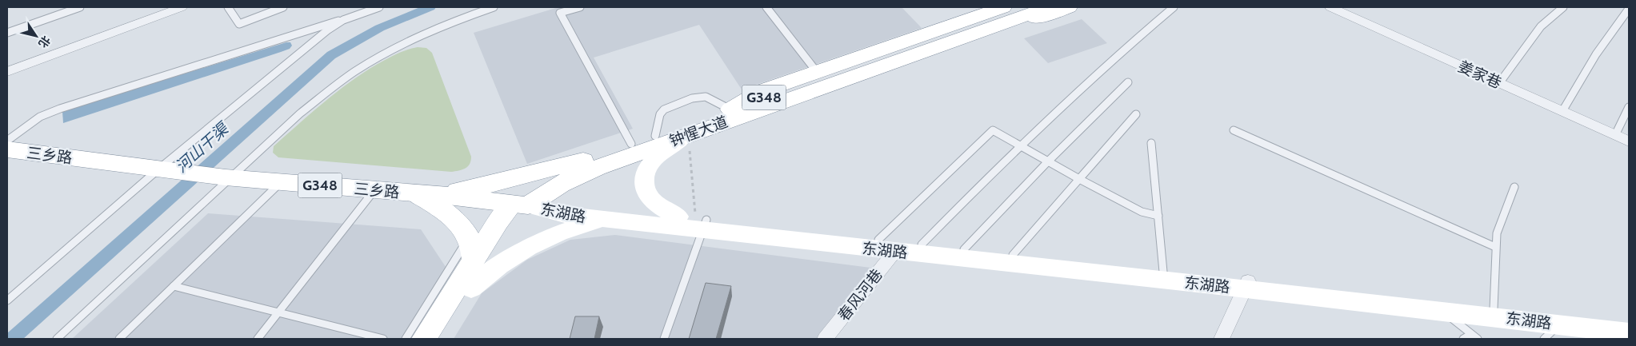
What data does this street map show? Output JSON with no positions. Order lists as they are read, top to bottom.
{
  "streets": {
    "main road": [
      "G348",
      "钟惺大道",
      "三乡路",
      "东湖路"
    ],
    "street": ["姜家巷", "春风河巷"]
  },
  "crossings": [
    ["G348", "三乡路"],
    ["钟惺大道", "三乡路"],
    ["钟惺大道", "东湖路"],
    ["三乡路", "东湖路"],
    ["东湖路", "春风河巷"]
  ],
  "water": ["河山干渠"],
  "north": "bottom right"
}
